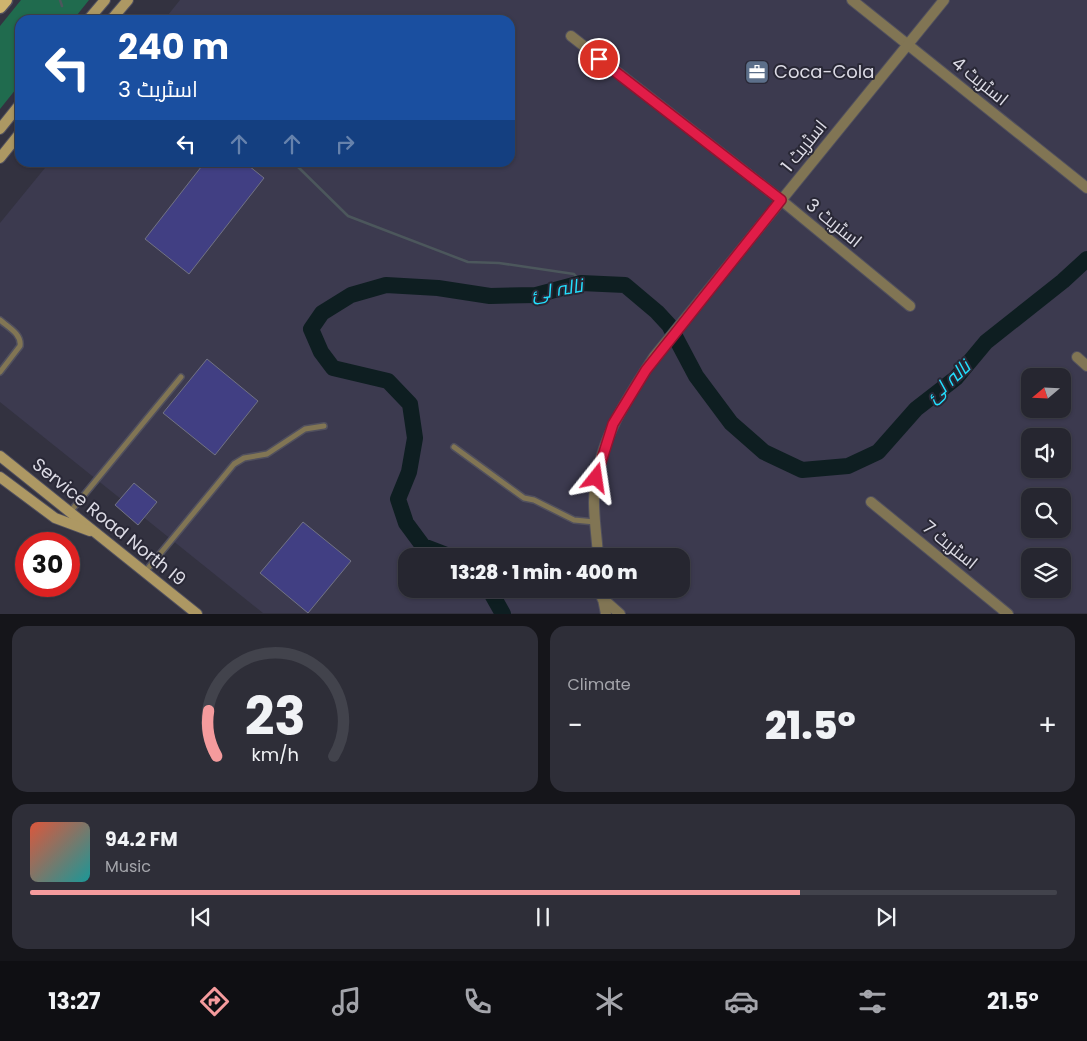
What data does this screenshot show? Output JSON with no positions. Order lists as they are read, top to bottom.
{
  "streets": {
    "main road": ["Service Road North I9"],
    "street": [
      "اسٹریٹ 4",
      "اسٹریٹ 1",
      "اسٹریٹ 3",
      "اسٹریٹ 7"
    ]
  },
  "crossings": [
    ["اسٹریٹ 4", "اسٹریٹ 1"],
    ["اسٹریٹ 1", "اسٹریٹ 3"]
  ],
  "water": ["نالہ لئ"],
  "places": {
    "office": ["Coca-Cola"]
  },
  "north": "left",
  "page": {
    "turn": ["240 m", "اسٹریٹ 3"],
    "limit": "30",
    "trip": "13:28 · 1 min · 400 m",
    "tile": "Climate",
    "heat": ["−", "21.5°", "+"],
    "song": ["94.2 FM", "Music"],
    "tabs": ["13:27", "21.5°"],
    "gauge": ["23", "km/h"]
  }
}
